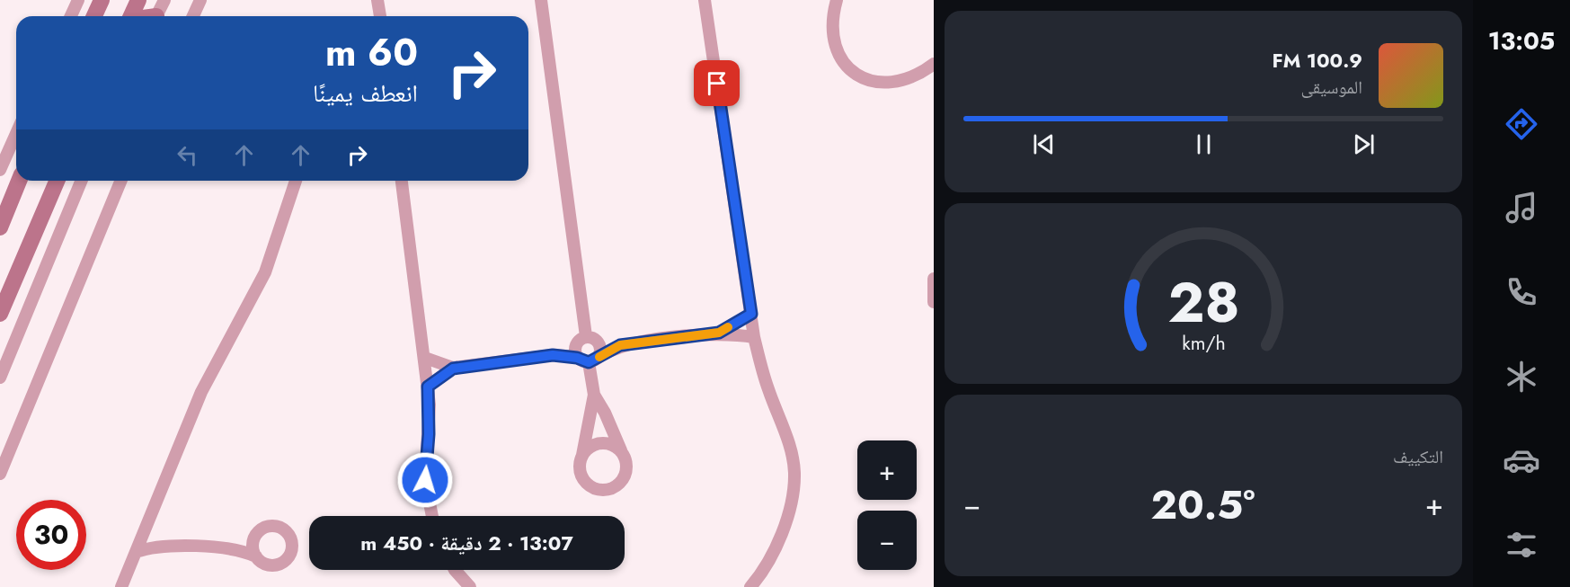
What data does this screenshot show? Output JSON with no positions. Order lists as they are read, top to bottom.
{
  "page": {
    "tabs": "13:05",
    "turn": ["60 m", "انعطف يمينًا"],
    "song": ["100.9 FM", "الموسيقى"],
    "tile": "التكييف",
    "map_buttons": ["+", "−"],
    "heat": ["−", "20.5°", "+"],
    "limit": "30",
    "trip": "13:07 · 2 دقيقة · 450 m",
    "gauge": ["28", "km/h"]
  }
}
